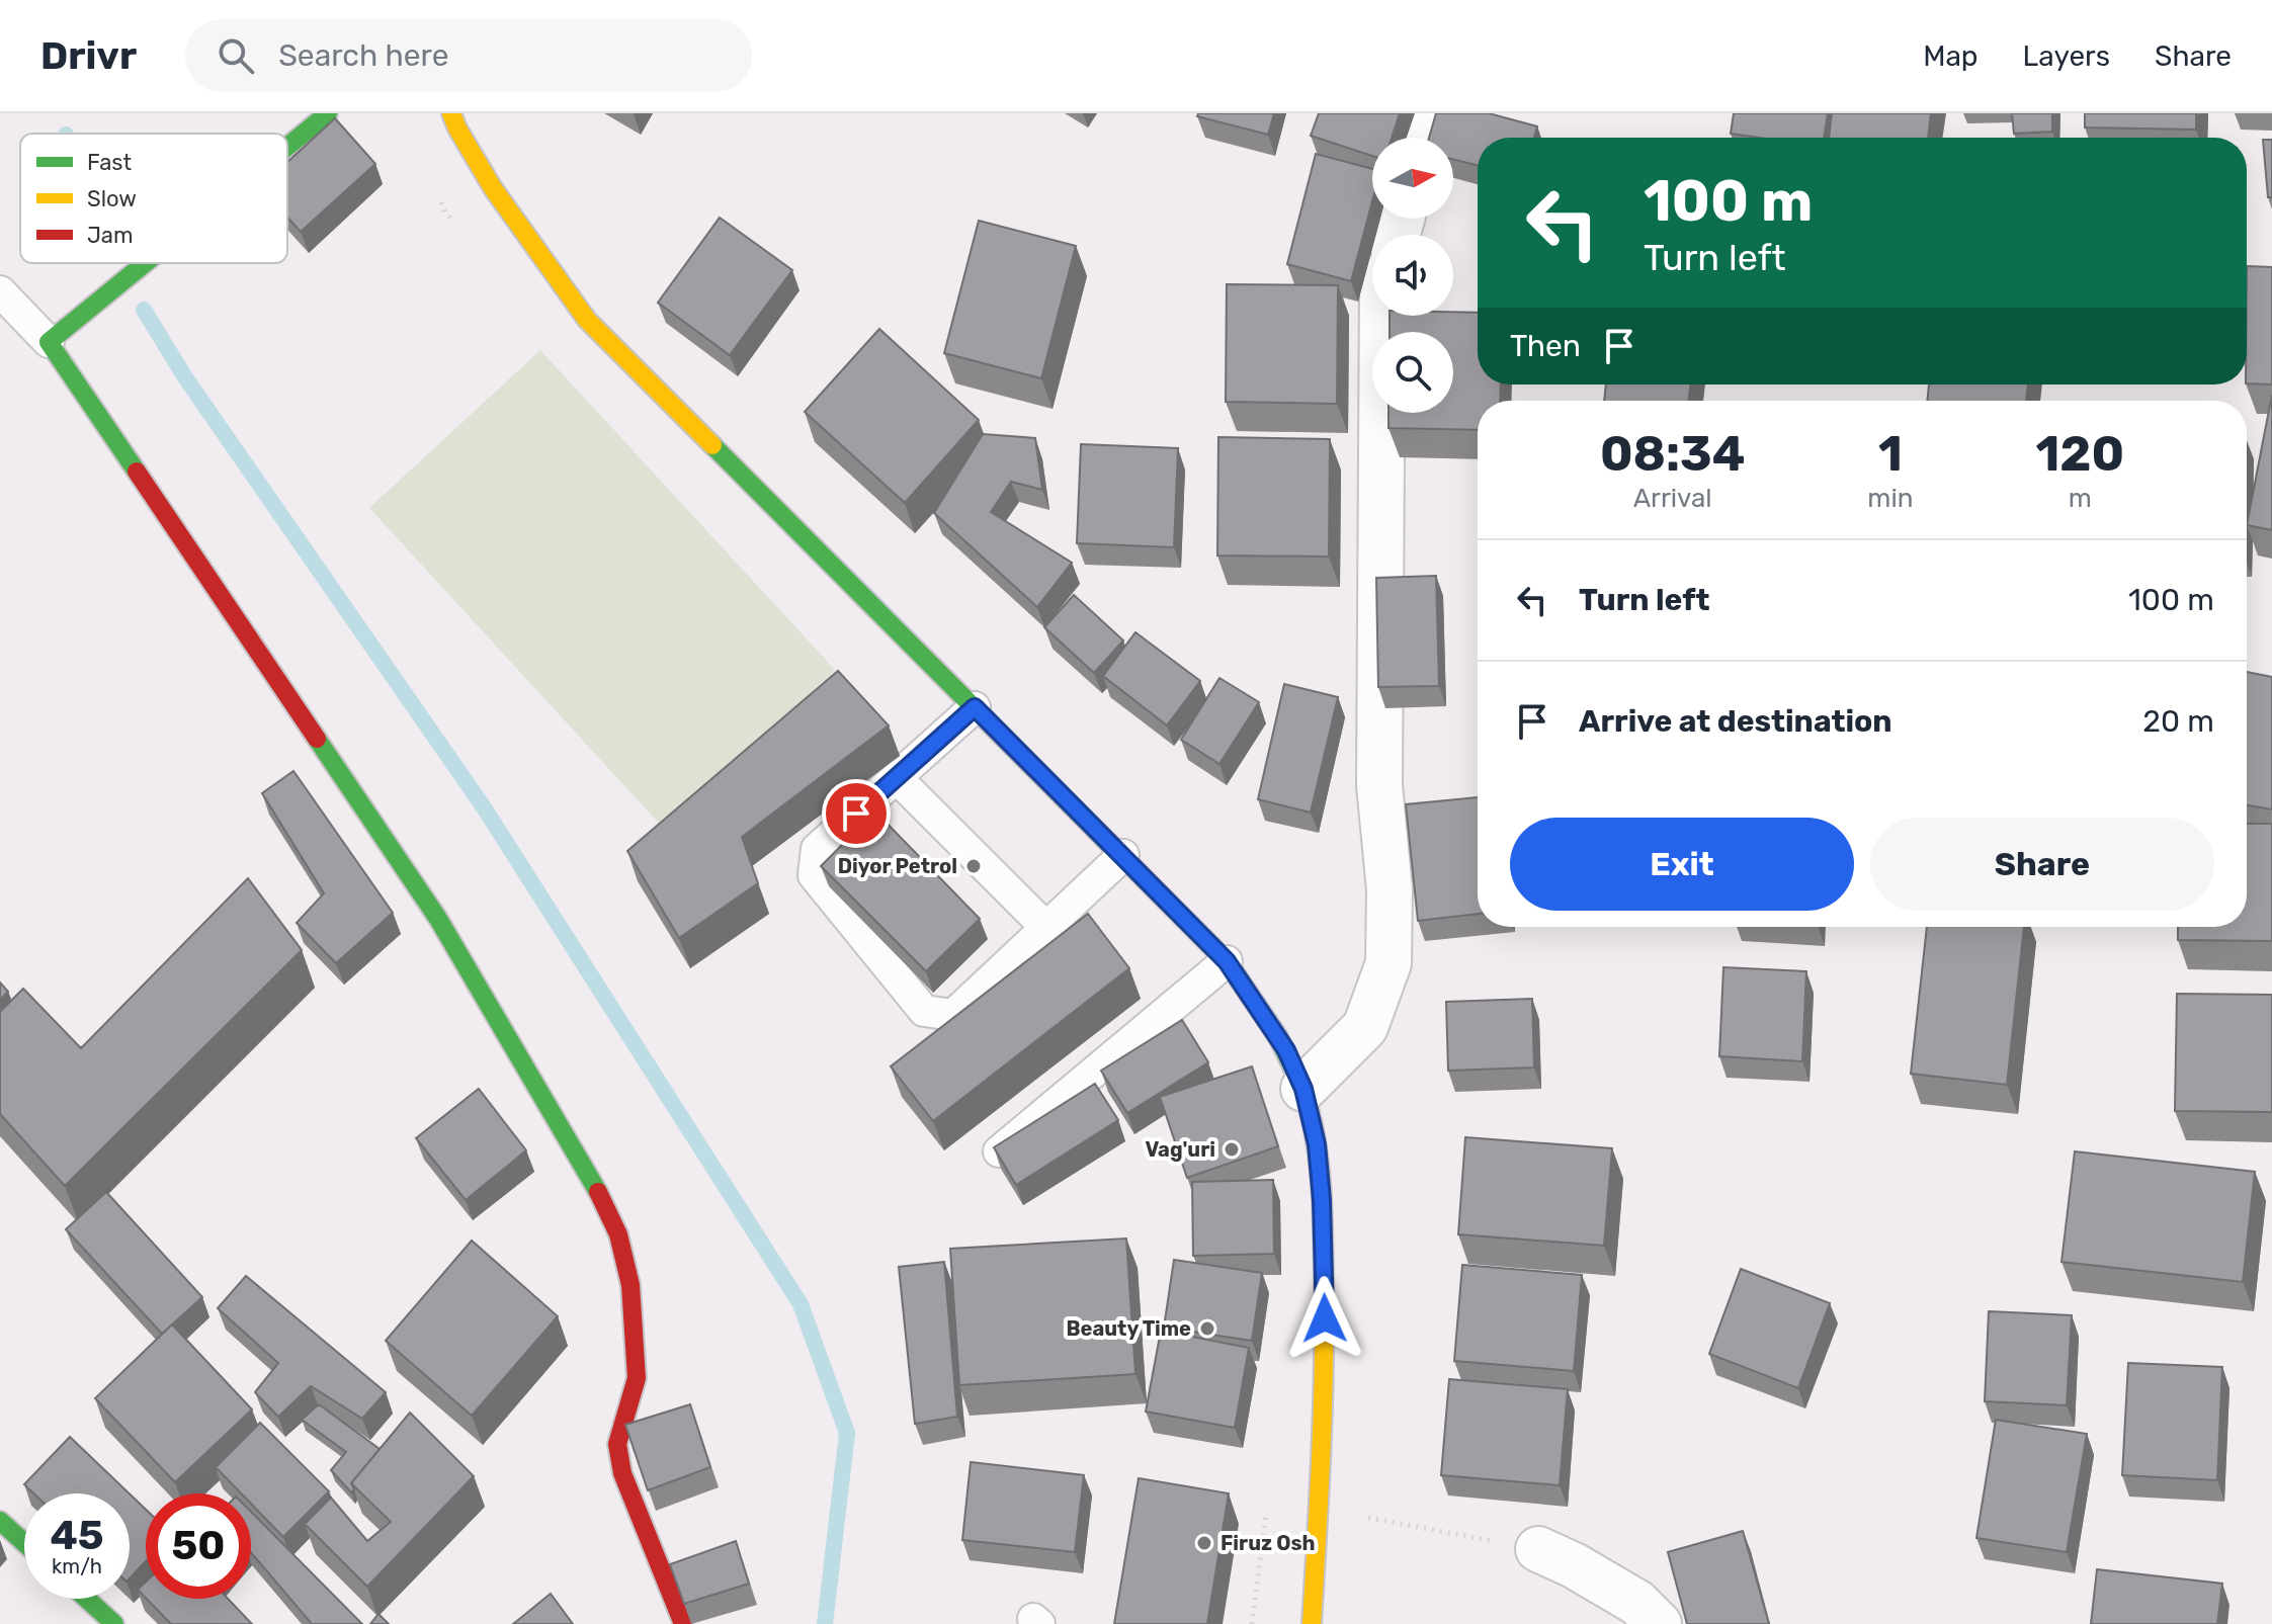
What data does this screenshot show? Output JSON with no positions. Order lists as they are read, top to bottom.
{
  "places": [
    "Diyor Petrol",
    "Vag'uri",
    "Beauty Time",
    "Firuz Osh"
  ],
  "legend": ["Fast", "Slow", "Jam"],
  "north": "right",
  "page": {
    "header": "Drivr",
    "search": "Search here",
    "nav": ["Map", "Layers", "Share"],
    "turn": ["100 m", "Turn left"],
    "then": "Then",
    "eta": [
      "08:34",
      "Arrival",
      "1",
      "min",
      "120",
      "m"
    ],
    "list": [
      {
        "name": "Turn left",
        "value": "100 m"
      },
      {
        "name": "Arrive at destination",
        "value": "20 m"
      }
    ],
    "buttons": ["Exit", "Share"],
    "speed": "45 km/h",
    "limit": "50"
  }
}
